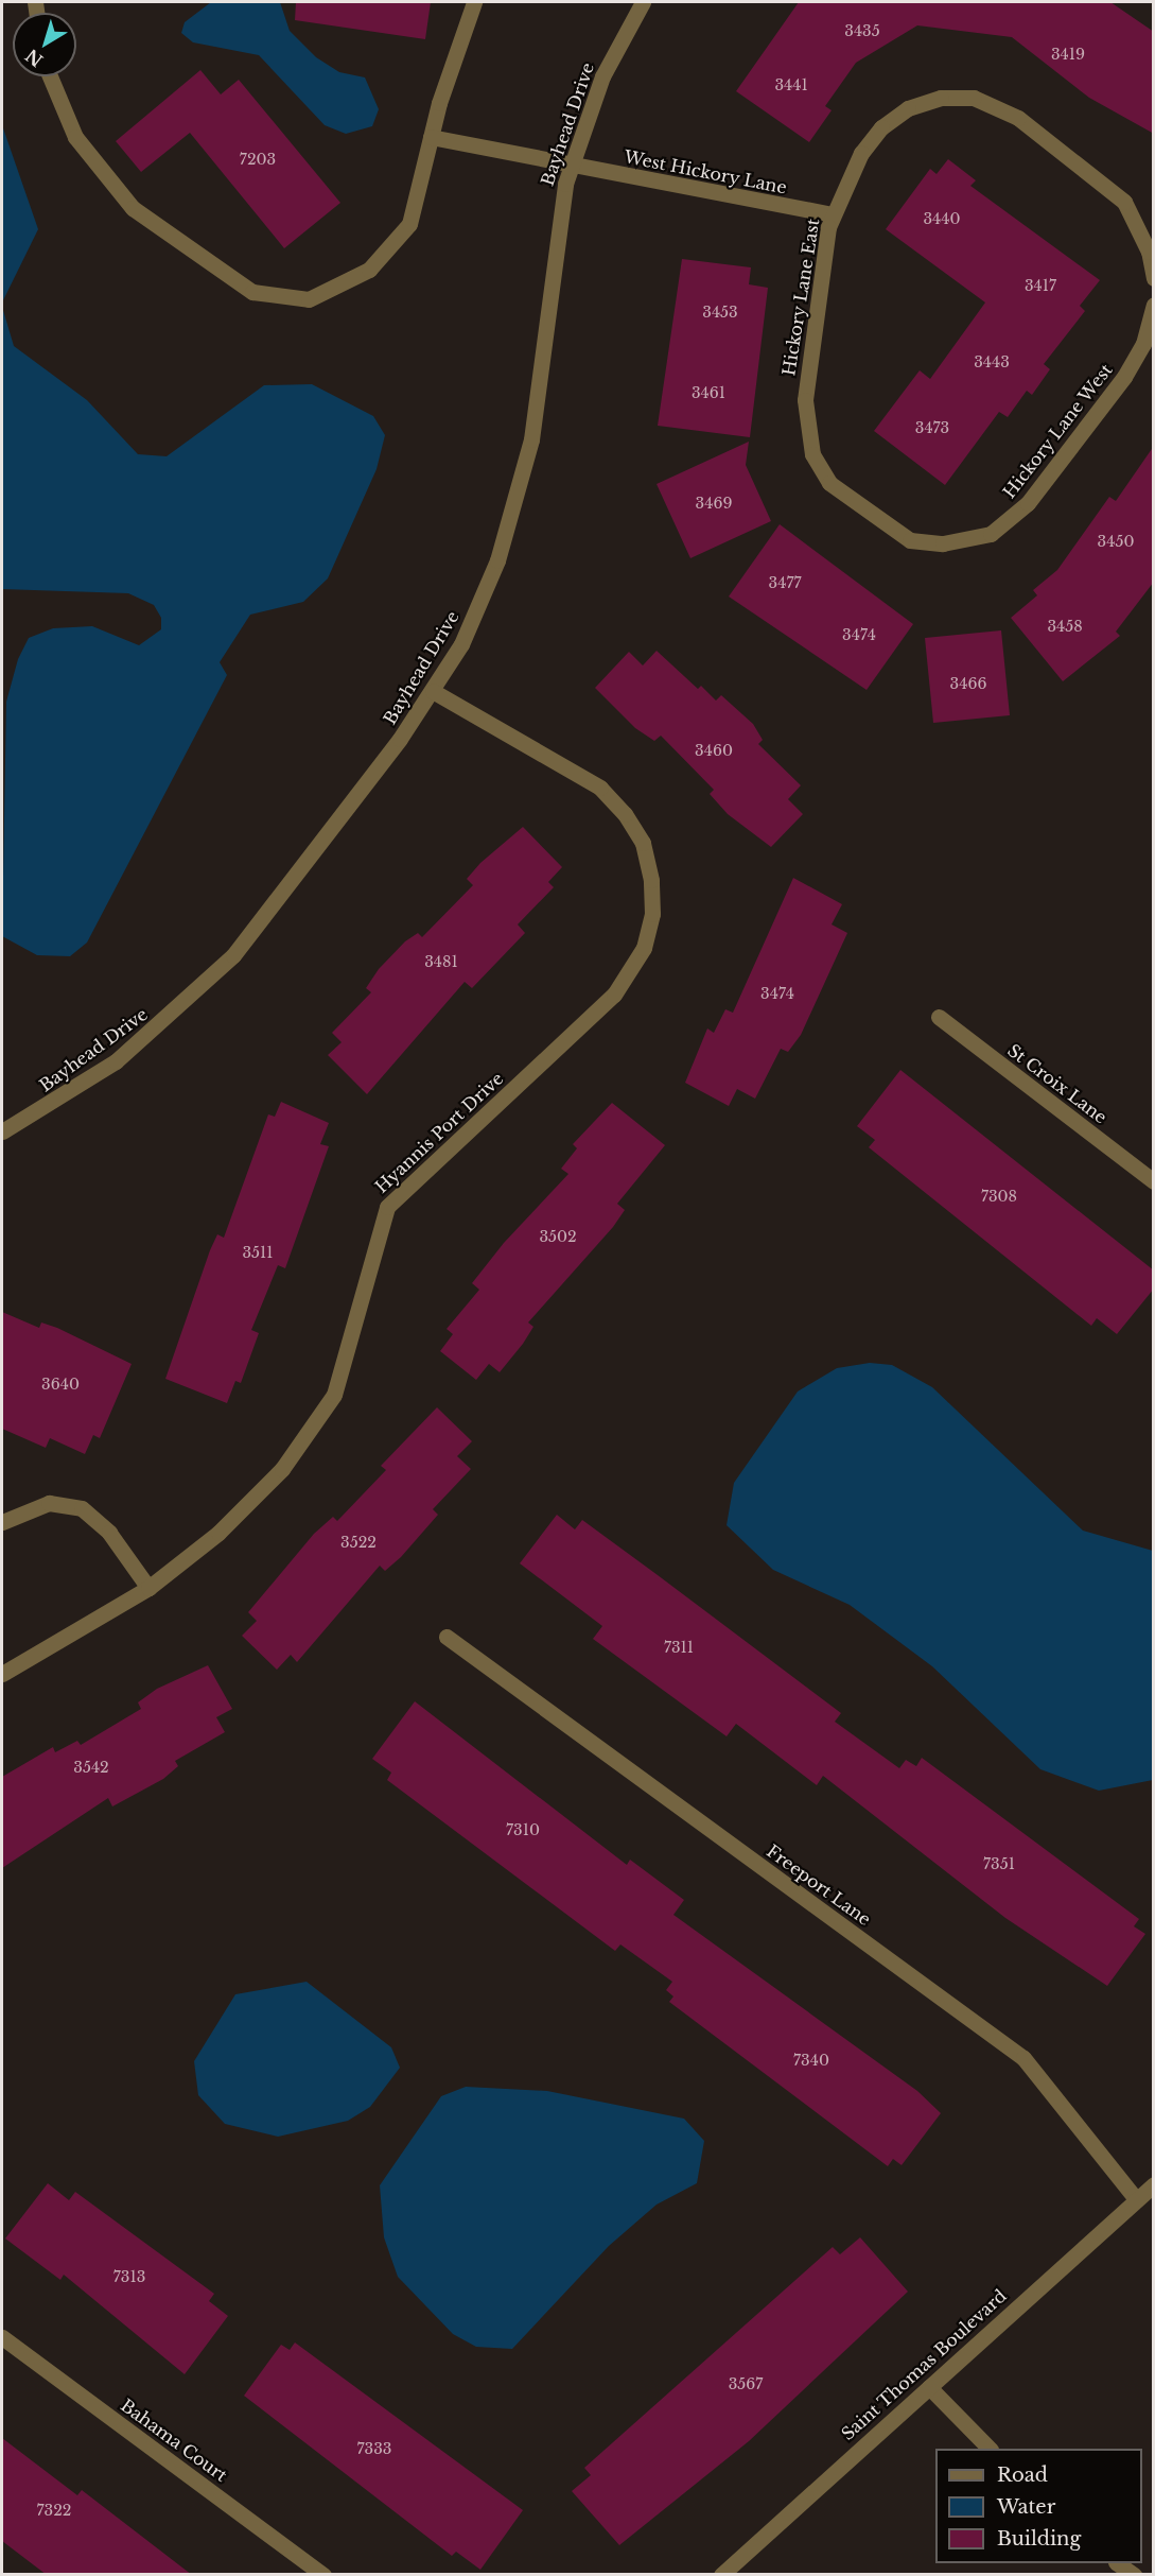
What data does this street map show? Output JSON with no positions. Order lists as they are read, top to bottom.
{
  "streets": {
    "street": [
      "Bayhead Drive",
      "West Hickory Lane",
      "Hickory Lane East",
      "Hickory Lane West",
      "St Croix Lane",
      "Hyannis Port Drive",
      "Freeport Lane",
      "Saint Thomas Boulevard",
      "Bahama Court"
    ]
  },
  "crossings": [
    ["Bayhead Drive", "West Hickory Lane"],
    ["Bayhead Drive", "Hyannis Port Drive"],
    ["West Hickory Lane", "Hickory Lane East"],
    ["Hickory Lane East", "Hickory Lane West"],
    ["Freeport Lane", "Saint Thomas Boulevard"]
  ],
  "house_numbers": [
    "3435",
    "3419",
    "3441",
    "7203",
    "3440",
    "3417",
    "3453",
    "3443",
    "3461",
    "3473",
    "3469",
    "3450",
    "3477",
    "3458",
    "3474",
    "3466",
    "3460",
    "3481",
    "3474",
    "7308",
    "3502",
    "3511",
    "3640",
    "3522",
    "7311",
    "3542",
    "7310",
    "7351",
    "7340",
    "7313",
    "3567",
    "7333",
    "7322"
  ],
  "legend": ["Road", "Water", "Building"],
  "north": "bottom left"
}
